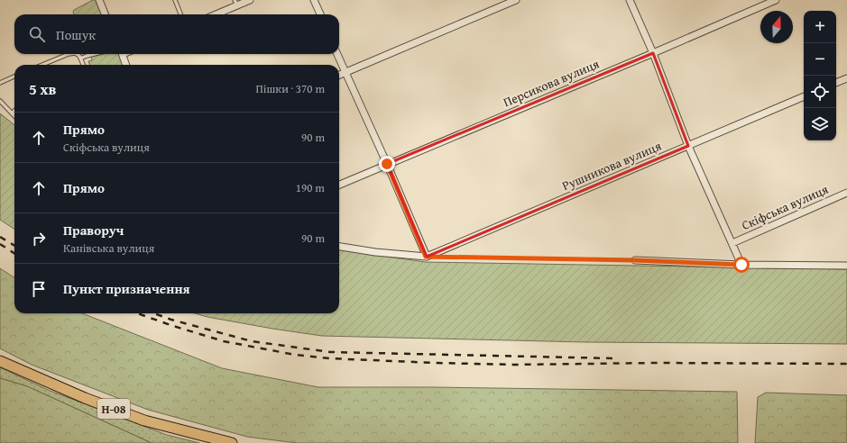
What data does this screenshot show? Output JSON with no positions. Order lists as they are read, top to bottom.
{
  "streets": {
    "main road": ["Н-08"],
    "street": ["Персикова вулиця", "Рушникова вулиця", "Скіфська вулиця"]
  },
  "north": "top",
  "page": {
    "map_buttons": ["+", "−"],
    "search": "Пошук",
    "heading": ["5 хв", "Пішки · 370 m"],
    "list": [
      ["Прямо", "Скіфська вулиця", "90 m"],
      ["Прямо", "190 m"],
      ["Праворуч", "Канівська вулиця", "90 m"],
      "Пункт призначення"
    ]
  }
}
